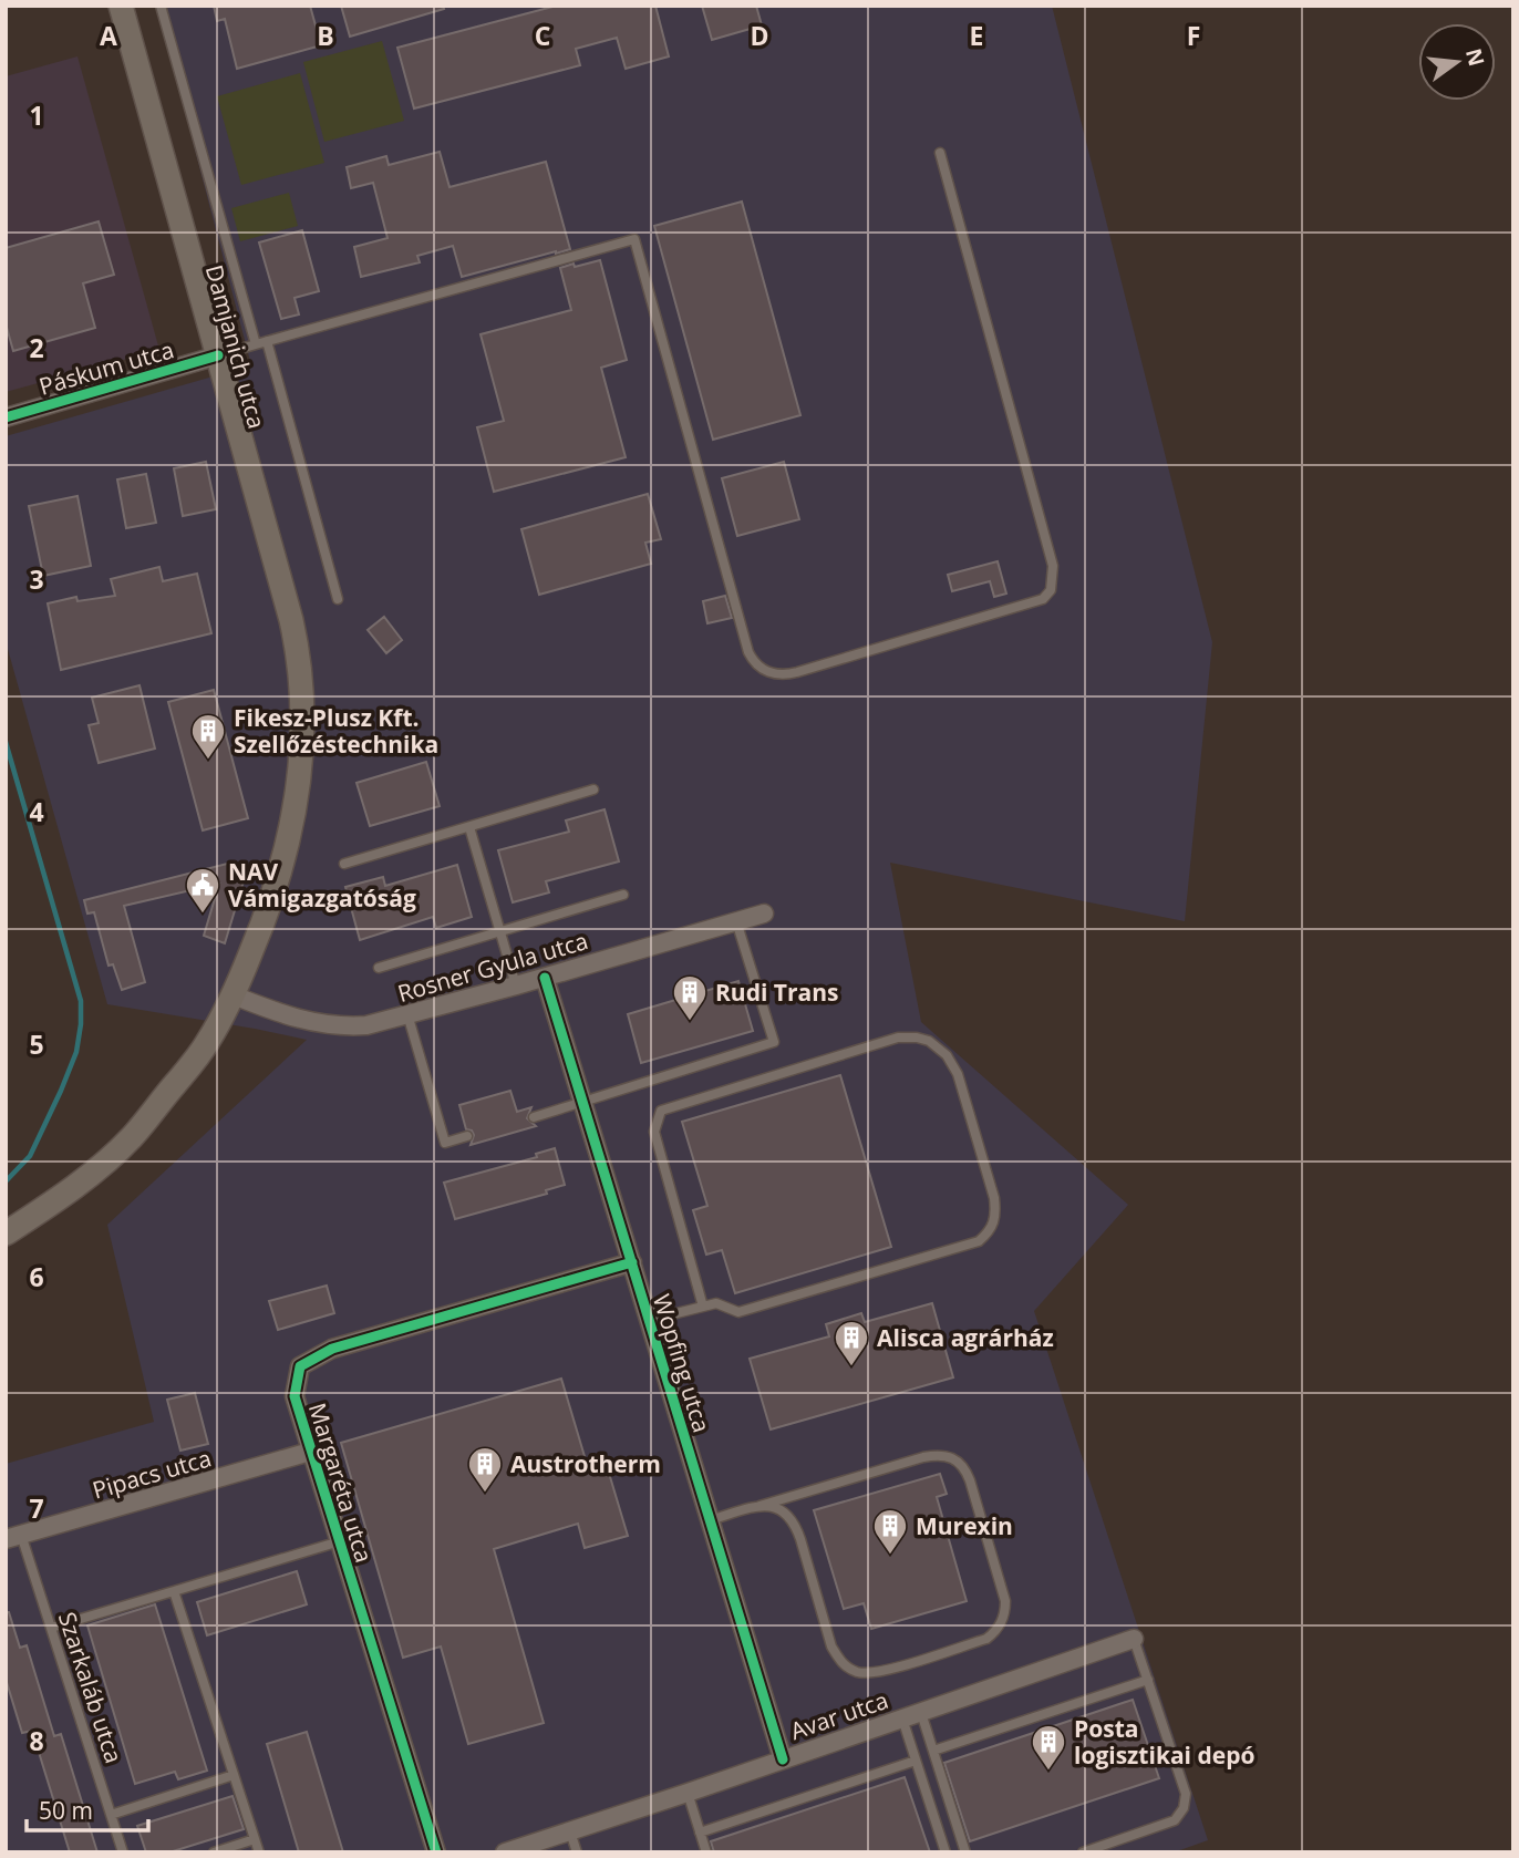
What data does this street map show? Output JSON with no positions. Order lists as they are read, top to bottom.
{
  "streets": {
    "main road": ["Damjanich utca"],
    "street": [
      "Páskum utca",
      "Rosner Gyula utca",
      "Wopfing utca",
      "Pipacs utca",
      "Margaréta utca",
      "Avar utca"
    ],
    "lane": ["Szarkaláb utca"]
  },
  "crossings": [
    ["Damjanich utca", "Páskum utca"],
    ["Damjanich utca", "Rosner Gyula utca"],
    ["Rosner Gyula utca", "Wopfing utca"],
    ["Wopfing utca", "Margaréta utca"],
    ["Wopfing utca", "Avar utca"],
    ["Pipacs utca", "Margaréta utca"],
    ["Pipacs utca", "Szarkaláb utca"]
  ],
  "places": {
    "building": [
      "Fikesz-Plusz Kft. Szellőzéstechnika",
      "Rudi Trans",
      "Alisca agrárház",
      "Austrotherm",
      "Murexin",
      "Posta logisztikai depó"
    ],
    "public building": ["NAV Vámigazgatóság"]
  },
  "scale_bar": "50 m",
  "north": "right",
  "grid": {
    "columns": [
      "A",
      "B",
      "C",
      "D",
      "E",
      "F"
    ],
    "rows": [
      "1",
      "2",
      "3",
      "4",
      "5",
      "6",
      "7",
      "8"
    ]
  }
}
